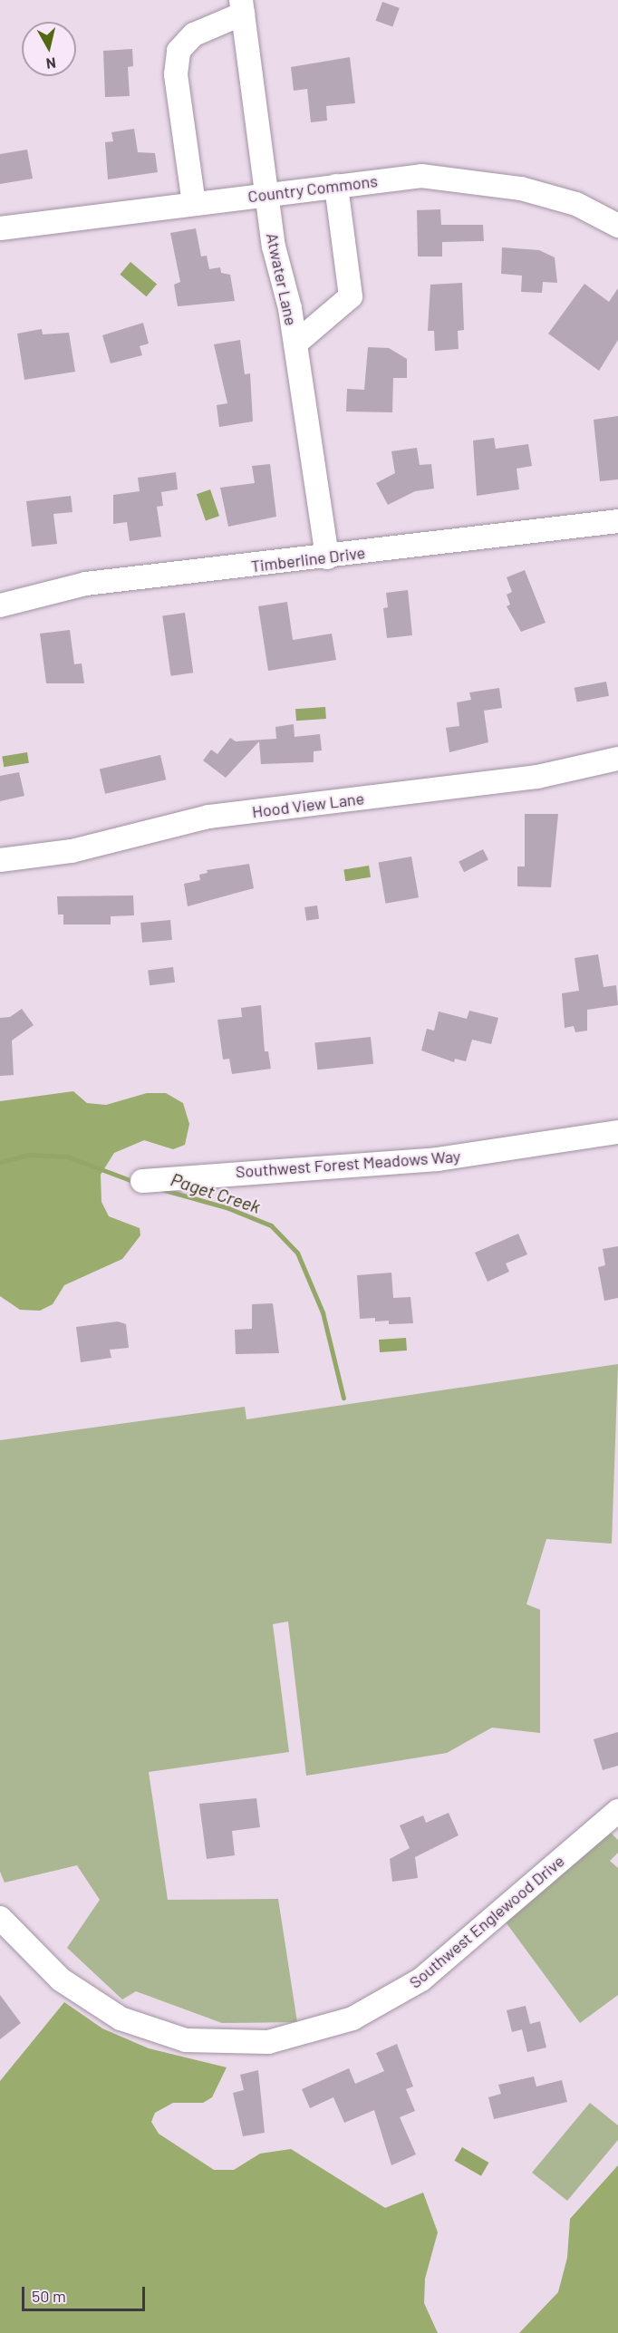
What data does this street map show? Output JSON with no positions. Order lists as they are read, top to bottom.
{
  "streets": {
    "street": [
      "Country Commons",
      "Atwater Lane",
      "Timberline Drive",
      "Hood View Lane",
      "Southwest Forest Meadows Way",
      "Southwest Englewood Drive"
    ]
  },
  "crossings": [
    ["Country Commons", "Atwater Lane"],
    ["Atwater Lane", "Timberline Drive"]
  ],
  "water": ["Paget Creek"],
  "scale_bar": "50 m",
  "north": "bottom"
}
